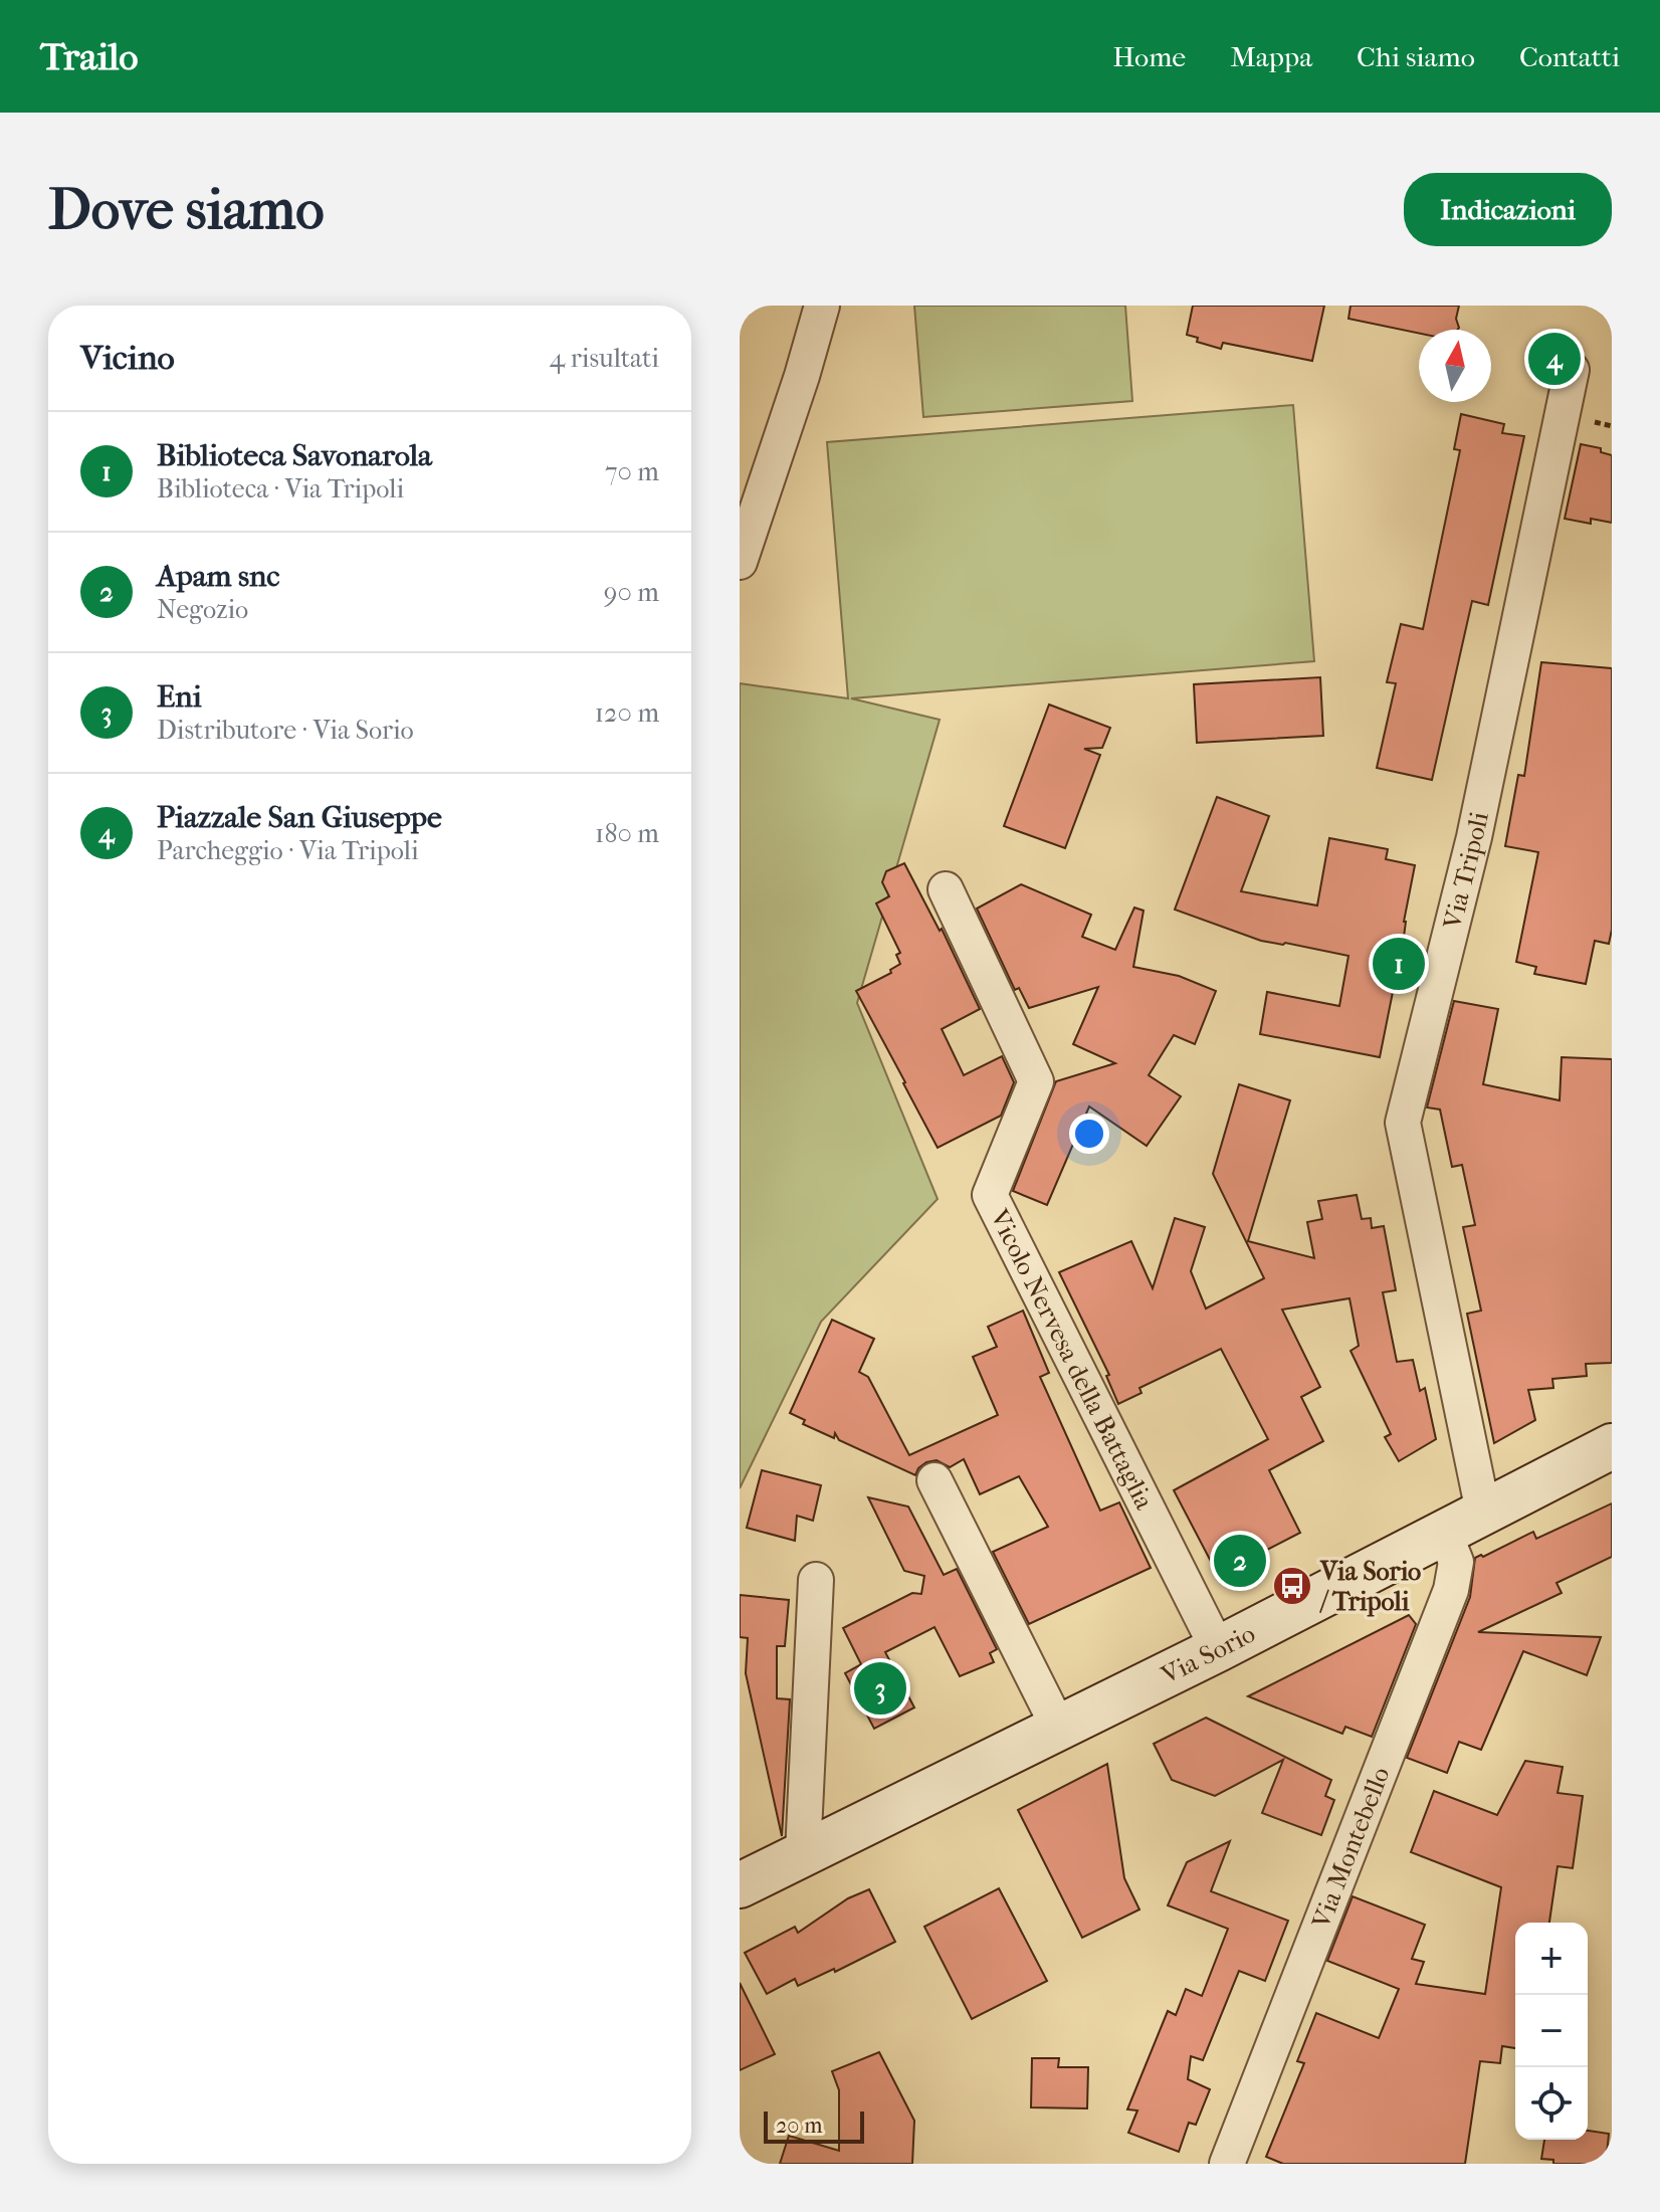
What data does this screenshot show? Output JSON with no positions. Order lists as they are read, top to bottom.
{
  "streets": {
    "main road": ["Via Sorio"],
    "street": ["Via Tripoli", "Vicolo Nervesa della Battaglia", "Via Montebello"]
  },
  "crossings": [
    ["Via Tripoli", "Via Sorio"],
    ["Vicolo Nervesa della Battaglia", "Via Sorio"],
    ["Via Sorio", "Via Montebello"]
  ],
  "places": {
    "bus stop": ["Via Sorio / Tripoli"]
  },
  "scale_bar": "20 m",
  "north": "top",
  "page": {
    "header": "Trailo",
    "nav": [
      "Home",
      "Mappa",
      "Chi siamo",
      "Contatti"
    ],
    "buttons": "Indicazioni",
    "title": "Dove siamo",
    "heading": ["Vicino", "4 risultati"],
    "pins": [
      "4",
      "1",
      "2",
      "3"
    ],
    "list": [
      {
        "mark": "1",
        "name": "Biblioteca Savonarola",
        "note": "Biblioteca · Via Tripoli",
        "value": "70 m"
      },
      {
        "mark": "2",
        "name": "Apam snc",
        "note": "Negozio",
        "value": "90 m"
      },
      {
        "mark": "3",
        "name": "Eni",
        "note": "Distributore · Via Sorio",
        "value": "120 m"
      },
      {
        "mark": "4",
        "name": "Piazzale San Giuseppe",
        "note": "Parcheggio · Via Tripoli",
        "value": "180 m"
      }
    ],
    "map_buttons": ["+", "−"],
    "scale": "20 m"
  }
}
